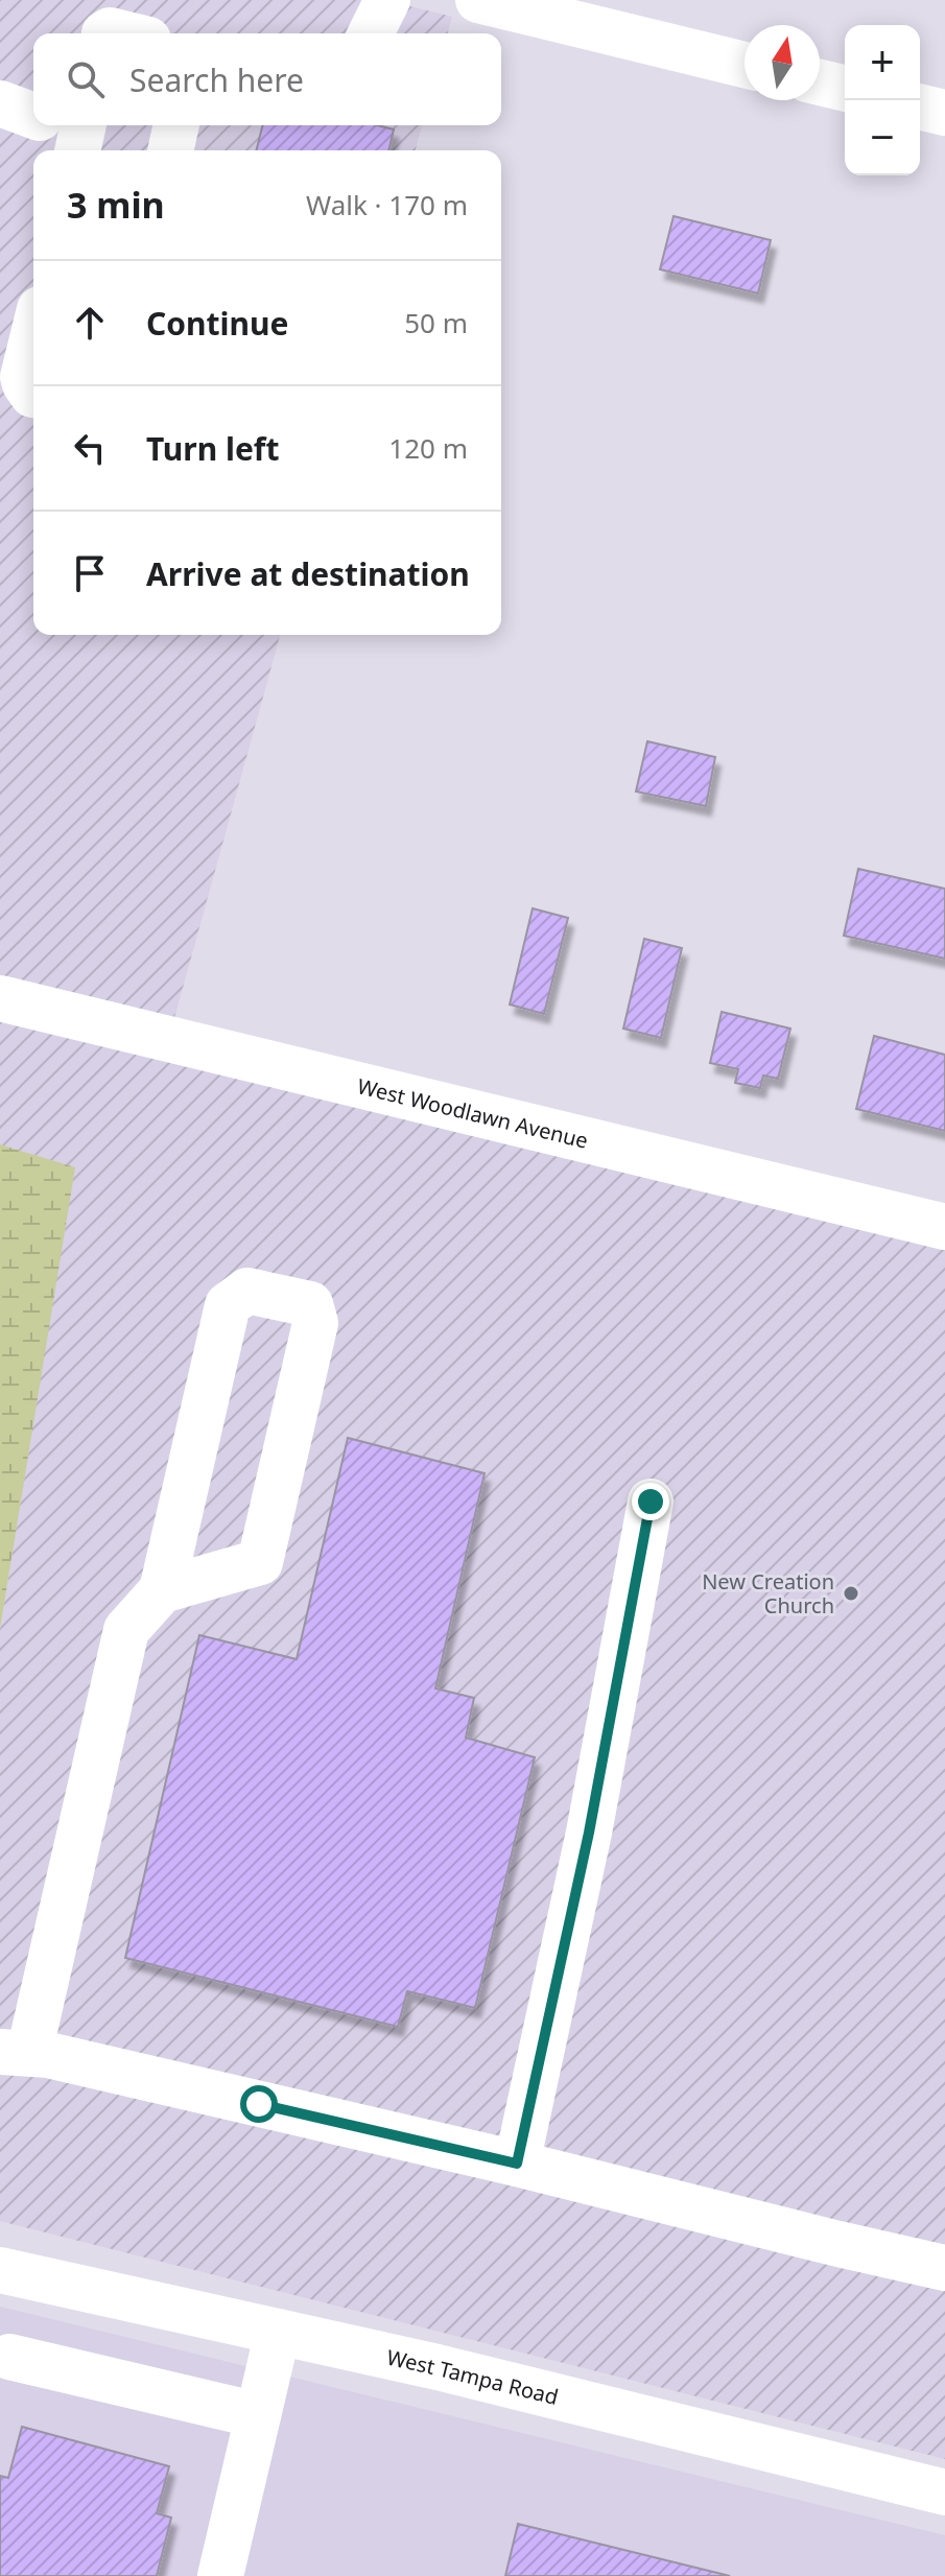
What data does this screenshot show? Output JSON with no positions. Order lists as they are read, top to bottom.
{
  "streets": {
    "street": ["West Woodlawn Avenue", "West Tampa Road"]
  },
  "places": ["New Creation Church"],
  "north": "top",
  "page": {
    "map_buttons": ["+", "−"],
    "search": "Search here",
    "heading": ["3 min", "Walk · 170 m"],
    "list": [
      ["Continue", "50 m"],
      ["Turn left", "120 m"],
      "Arrive at destination"
    ]
  }
}
